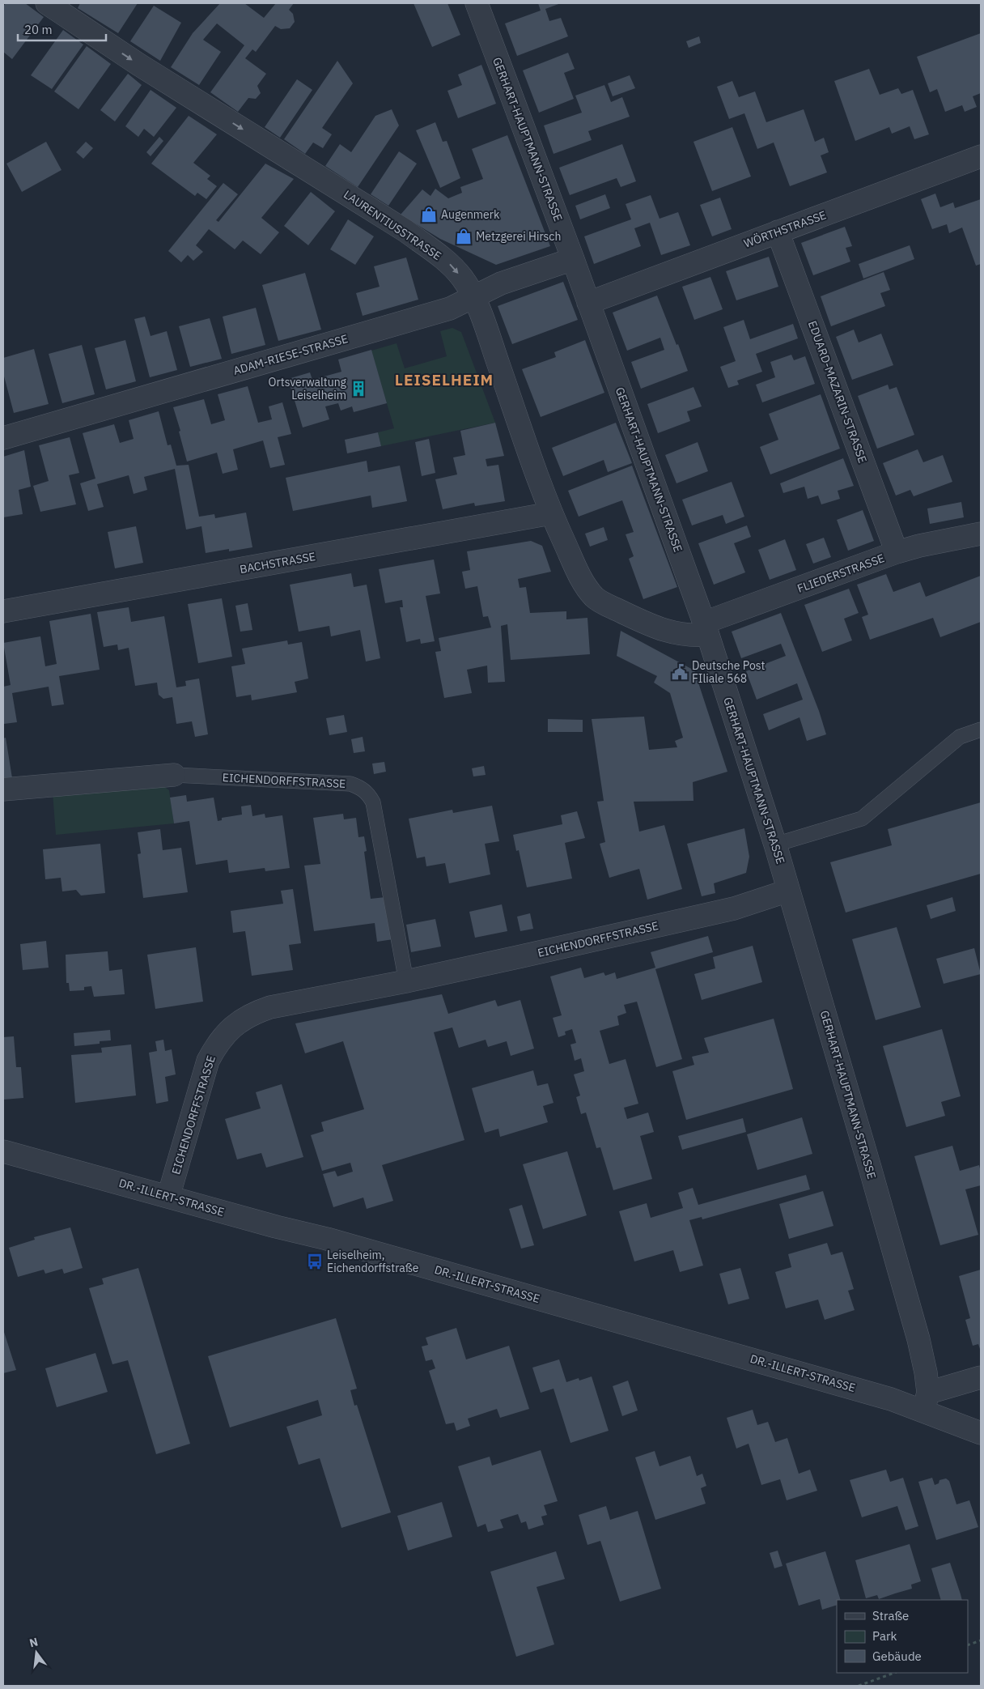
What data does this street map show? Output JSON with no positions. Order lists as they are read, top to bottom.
{
  "streets": {
    "street": [
      "GERHART-HAUPTMANN-STRASSE",
      "LAURENTIUSSTRASSE",
      "WÖRTHSTRASSE",
      "ADAM-RIESE-STRASSE",
      "EDUARD-MAZARIN-STRASSE",
      "BACHSTRASSE",
      "FLIEDERSTRASSE",
      "EICHENDORFFSTRASSE",
      "DR.-ILLERT-STRASSE"
    ]
  },
  "crossings": [
    ["GERHART-HAUPTMANN-STRASSE", "LAURENTIUSSTRASSE"],
    ["GERHART-HAUPTMANN-STRASSE", "WÖRTHSTRASSE"],
    ["GERHART-HAUPTMANN-STRASSE", "ADAM-RIESE-STRASSE"],
    ["GERHART-HAUPTMANN-STRASSE", "FLIEDERSTRASSE"],
    ["GERHART-HAUPTMANN-STRASSE", "EICHENDORFFSTRASSE"],
    ["GERHART-HAUPTMANN-STRASSE", "DR.-ILLERT-STRASSE"],
    ["LAURENTIUSSTRASSE", "ADAM-RIESE-STRASSE"],
    ["LAURENTIUSSTRASSE", "BACHSTRASSE"],
    ["LAURENTIUSSTRASSE", "FLIEDERSTRASSE"],
    ["WÖRTHSTRASSE", "EDUARD-MAZARIN-STRASSE"],
    ["EDUARD-MAZARIN-STRASSE", "FLIEDERSTRASSE"],
    ["EICHENDORFFSTRASSE", "DR.-ILLERT-STRASSE"]
  ],
  "one_way": ["LAURENTIUSSTRASSE"],
  "districts": ["LEISELHEIM"],
  "places": {
    "shop": ["Augenmerk", "Metzgerei Hirsch"],
    "building": ["Ortsverwaltung Leiselheim"],
    "public building": ["Deutsche Post FIliale 568"],
    "bus stop": ["Leiselheim, Eichendorffstraße"]
  },
  "legend": ["Straße", "Park", "Gebäude"],
  "scale_bar": "20 m",
  "north": "top"
}
